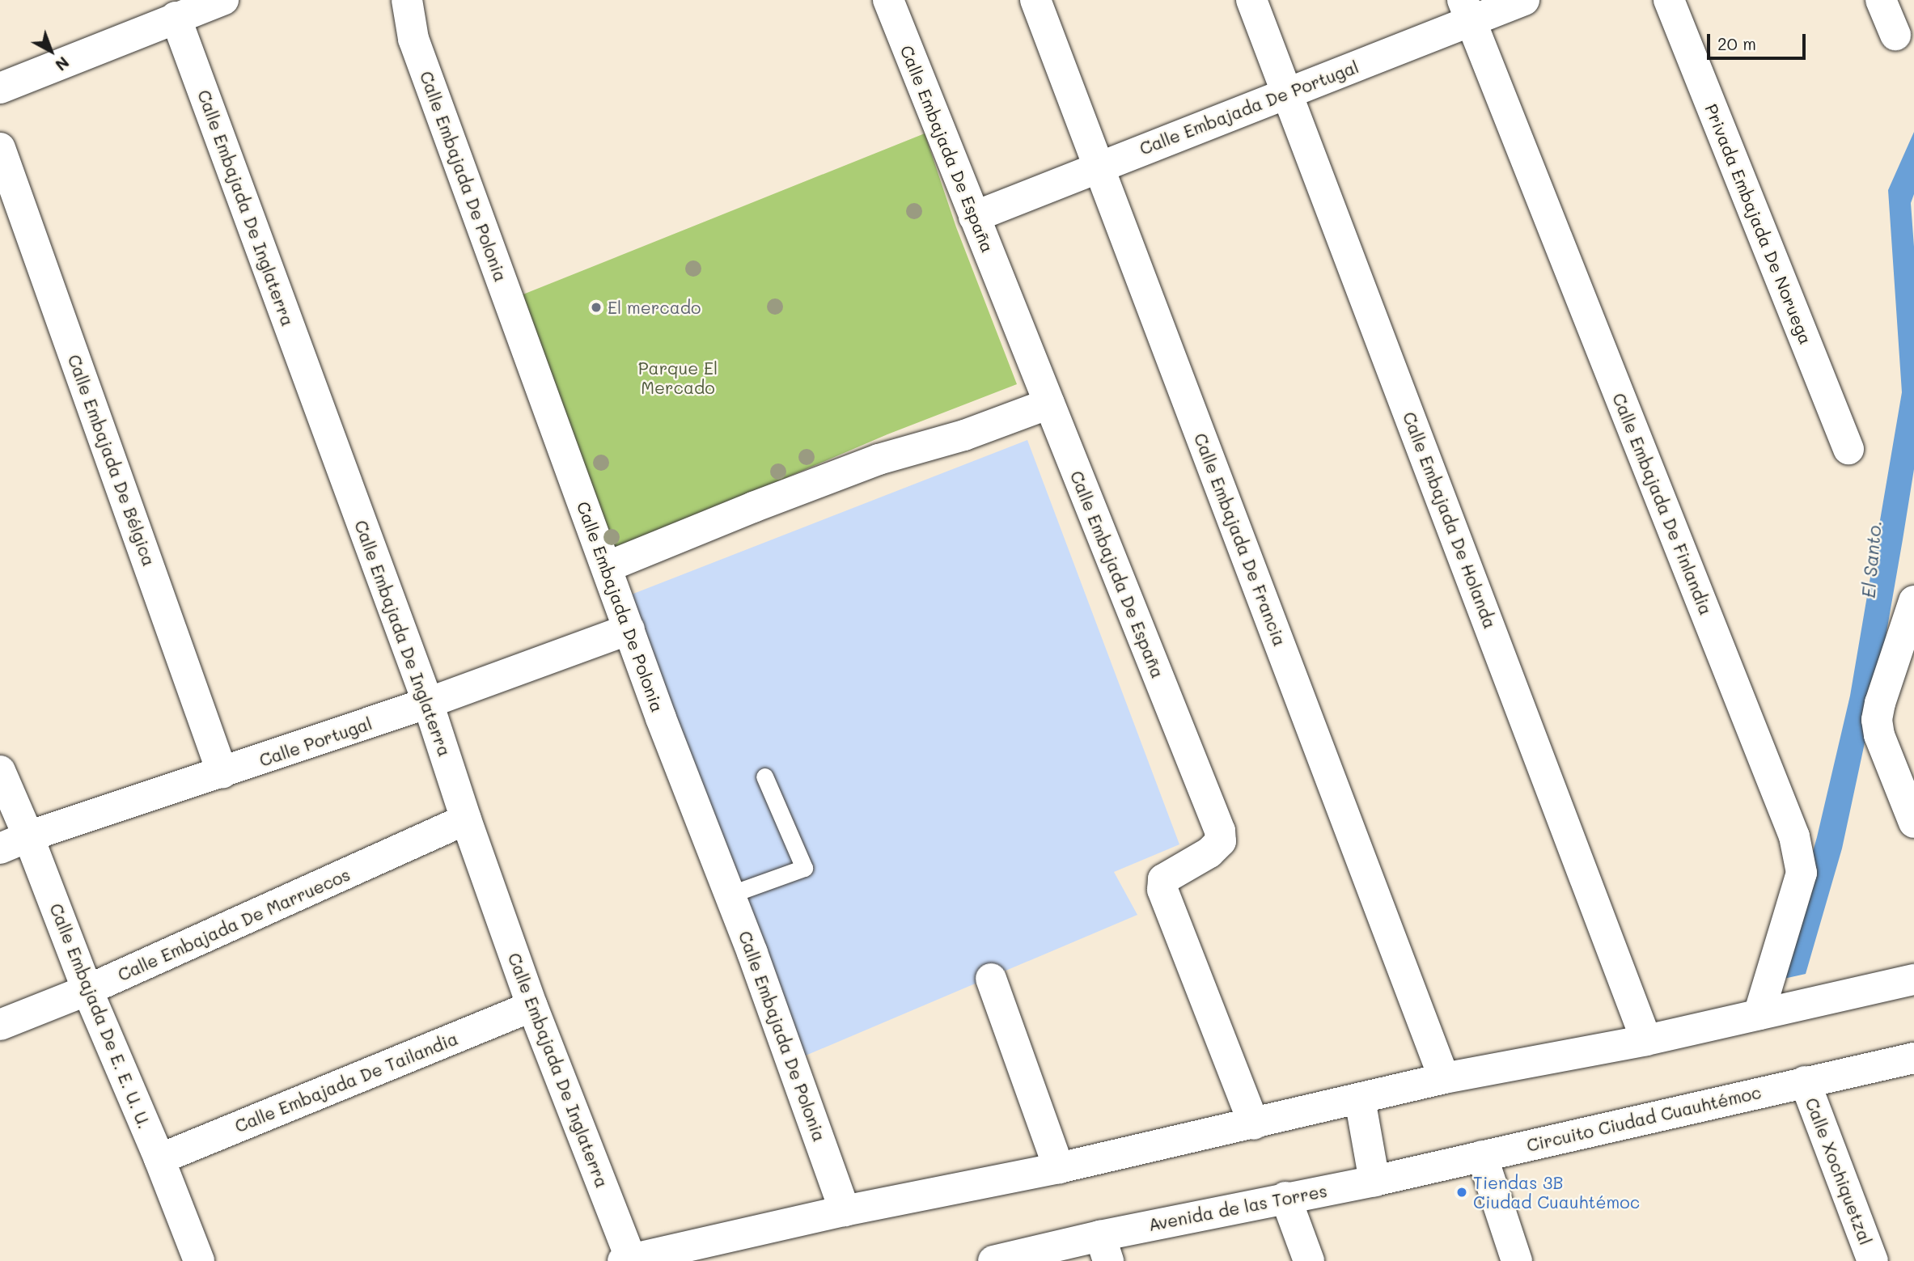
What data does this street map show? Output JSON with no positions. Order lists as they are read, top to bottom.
{
  "streets": {
    "street": [
      "Calle Embajada De Portugal",
      "Calle Embajada De España",
      "Calle Embajada De Polonia",
      "Calle Embajada De Inglaterra",
      "Privada Embajada De Noruega",
      "Calle Embajada De Bélgica",
      "Calle Embajada De Finlandia",
      "Calle Embajada De Holanda",
      "Calle Embajada De Francia",
      "Calle Portugal",
      "Calle Embajada De Marruecos",
      "Calle Embajada De E. E. U. U.",
      "Calle Embajada De Tailandia",
      "Circuito Ciudad Cuauhtémoc",
      "Calle Xochiquetzal",
      "Avenida de las Torres"
    ]
  },
  "crossings": [
    ["Calle Embajada De Portugal", "Calle Embajada De España"],
    ["Calle Embajada De Portugal", "Calle Embajada De Finlandia"],
    ["Calle Embajada De Portugal", "Calle Embajada De Holanda"],
    ["Calle Embajada De Portugal", "Calle Embajada De Francia"],
    ["Calle Embajada De Polonia", "Calle Portugal"],
    ["Calle Embajada De Inglaterra", "Calle Portugal"],
    ["Calle Embajada De Inglaterra", "Calle Embajada De Marruecos"],
    ["Calle Embajada De Inglaterra", "Calle Embajada De Tailandia"],
    ["Calle Embajada De Bélgica", "Calle Portugal"],
    ["Calle Portugal", "Calle Embajada De E. E. U. U."],
    ["Calle Embajada De Marruecos", "Calle Embajada De E. E. U. U."],
    ["Calle Embajada De E. E. U. U.", "Calle Embajada De Tailandia"],
    ["Circuito Ciudad Cuauhtémoc", "Calle Xochiquetzal"],
    ["Circuito Ciudad Cuauhtémoc", "Avenida de las Torres"]
  ],
  "water": ["El Santo."],
  "parks": ["Parque El Mercado"],
  "places": ["El mercado", "Tiendas 3B Ciudad Cuauhtémoc"],
  "scale_bar": "20 m",
  "north": "bottom right"
}
